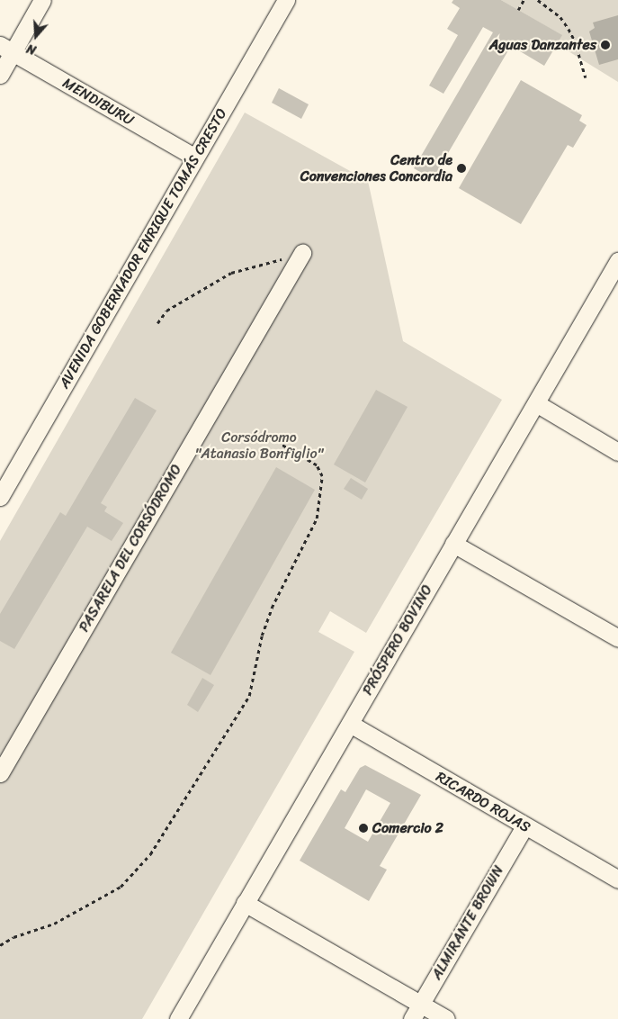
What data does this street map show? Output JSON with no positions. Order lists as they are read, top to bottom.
{
  "streets": {
    "street": [
      "MENDIBURU",
      "AVENIDA GOBERNADOR ENRIQUE TOMÁS CRESTO",
      "PASARELA DEL CORSÓDROMO",
      "PRÓSPERO BOVINO",
      "RICARDO ROJAS",
      "ALMIRANTE BROWN"
    ]
  },
  "crossings": [
    ["MENDIBURU", "AVENIDA GOBERNADOR ENRIQUE TOMÁS CRESTO"],
    ["PRÓSPERO BOVINO", "RICARDO ROJAS"],
    ["RICARDO ROJAS", "ALMIRANTE BROWN"]
  ],
  "parks": ["Corsódromo \"Atanasio Bonfiglio\""],
  "places": ["Aguas Danzantes", "Centro de Convenciones Concordia", "Comercio 2"],
  "north": "bottom"
}
